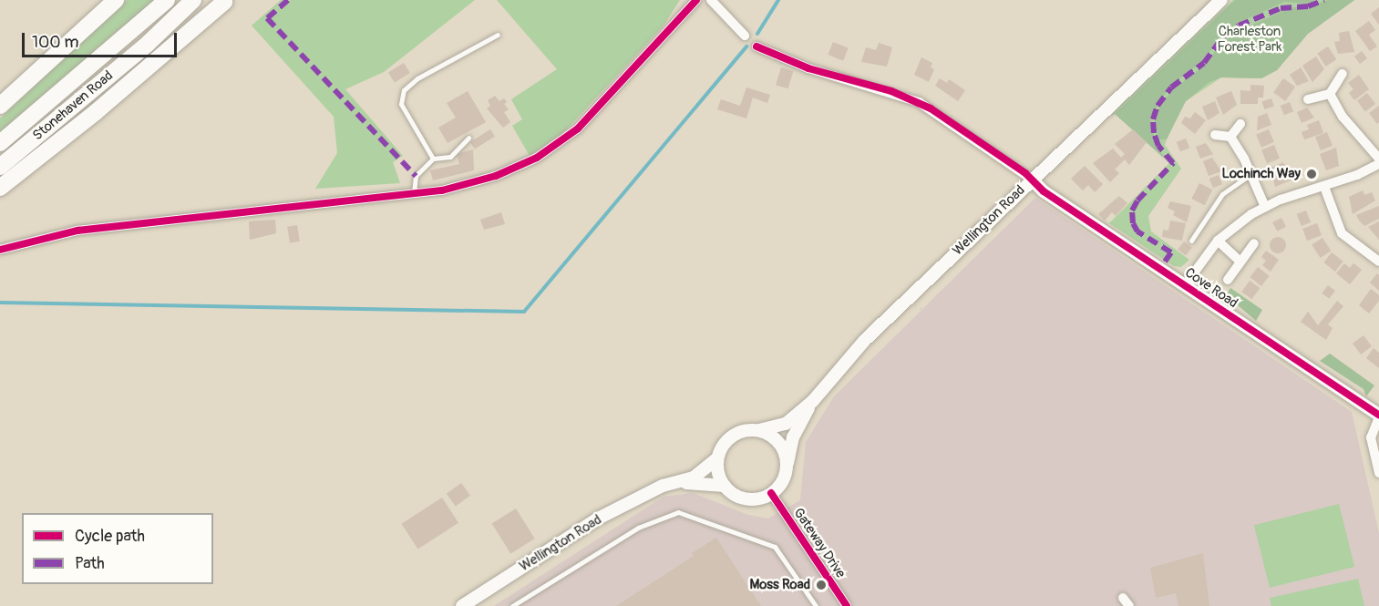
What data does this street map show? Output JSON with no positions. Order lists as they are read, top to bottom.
{
  "streets": {
    "main road": ["Stonehaven Road"],
    "street": ["Wellington Road", "Cove Road", "Gateway Drive"]
  },
  "crossings": [
    ["Wellington Road", "Cove Road"],
    ["Wellington Road", "Gateway Drive"]
  ],
  "parks": ["Charleston Forest Park"],
  "places": ["Lochinch Way", "Moss Road"],
  "legend": ["Cycle path", "Path"],
  "scale_bar": "100 m"
}
